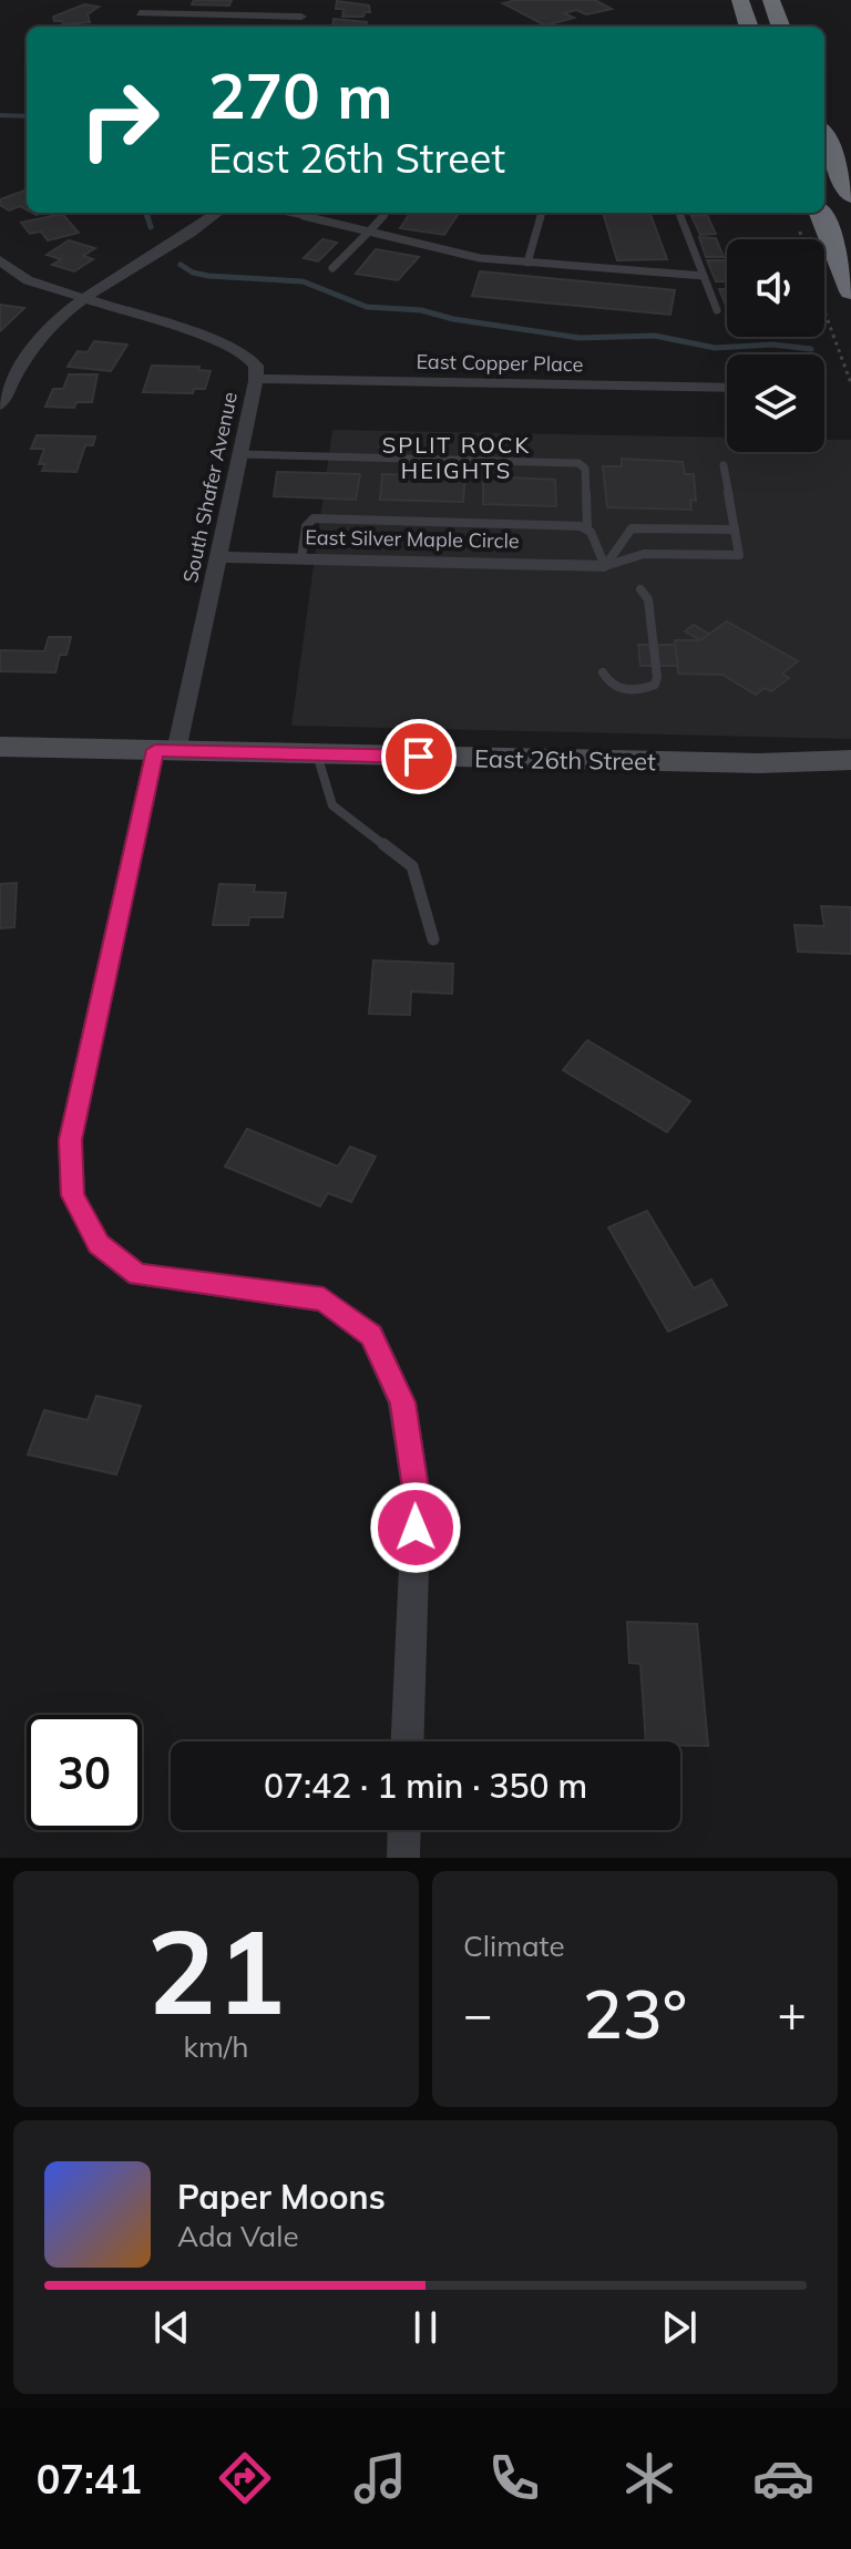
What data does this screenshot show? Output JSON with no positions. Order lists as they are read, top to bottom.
{
  "streets": {
    "main road": ["East 26th Street"],
    "street": ["East Copper Place", "South Shafer Avenue", "East Silver Maple Circle"]
  },
  "crossings": [
    ["East Copper Place", "South Shafer Avenue"],
    ["South Shafer Avenue", "East Silver Maple Circle"],
    ["South Shafer Avenue", "East 26th Street"]
  ],
  "districts": ["SPLIT ROCK HEIGHTS"],
  "page": {
    "turn": ["270 m", "East 26th Street"],
    "limit": "30",
    "trip": "07:42 · 1 min · 350 m",
    "tile": [
      ["21", "km/h"],
      "Climate"
    ],
    "heat": ["−", "23°", "+"],
    "song": ["Paper Moons", "Ada Vale"],
    "tabs": "07:41"
  }
}
